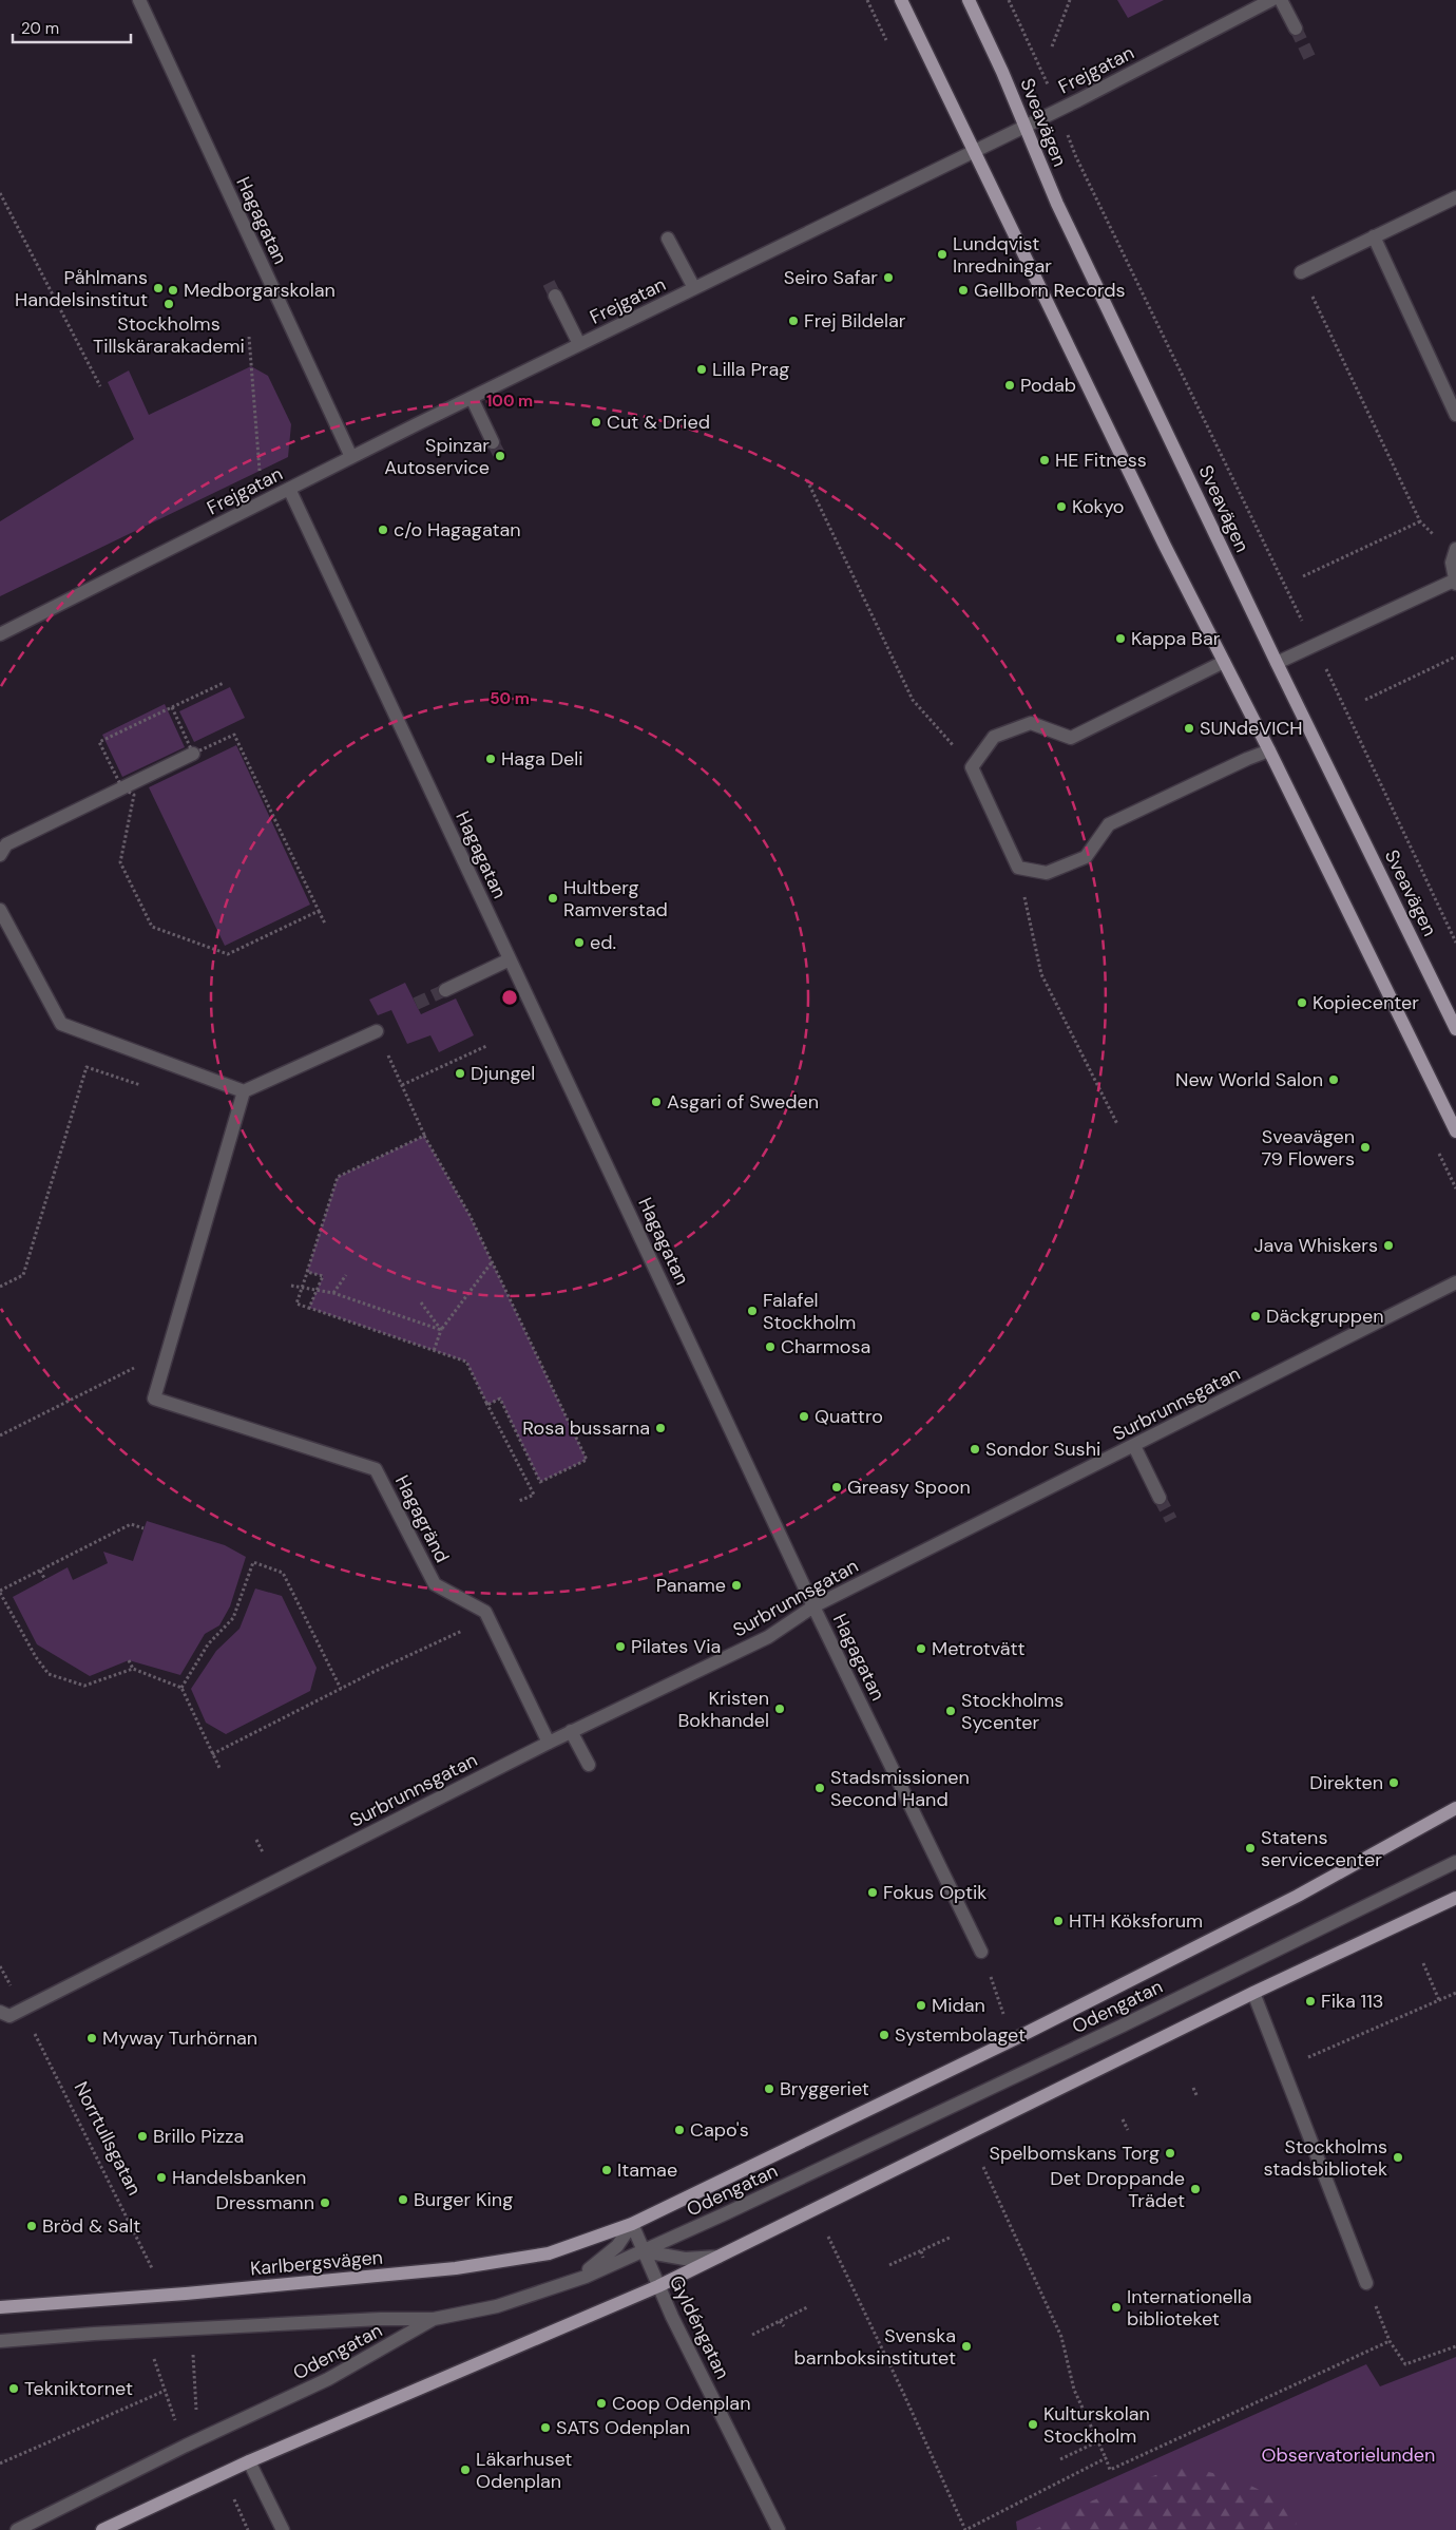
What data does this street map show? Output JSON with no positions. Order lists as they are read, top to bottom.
{
  "streets": {
    "main road": ["Sveavägen", "Odengatan", "Karlbergsvägen"],
    "street": [
      "Frejgatan",
      "Hagagatan",
      "Surbrunnsgatan",
      "Hagagränd",
      "Gyldéngatan"
    ],
    "path": ["Norrtullsgatan"]
  },
  "crossings": [
    ["Frejgatan", "Sveavägen"],
    ["Frejgatan", "Hagagatan"],
    ["Hagagatan", "Surbrunnsgatan"],
    ["Surbrunnsgatan", "Hagagränd"],
    ["Odengatan", "Karlbergsvägen"],
    ["Odengatan", "Gyldéngatan"],
    ["Karlbergsvägen", "Gyldéngatan"]
  ],
  "parks": ["Observatorielunden"],
  "places": [
    "Lundqvist Inredningar",
    "Seiro Safar",
    "Påhlmans Handelsinstitut",
    "Medborgarskolan",
    "Gellborn Records",
    "Stockholms Tillskärarakademi",
    "Frej Bildelar",
    "Lilla Prag",
    "Podab",
    "Cut & Dried",
    "Spinzar Autoservice",
    "HE Fitness",
    "Kokyo",
    "c/o Hagagatan",
    "Kappa Bar",
    "SUNdeVICH",
    "Haga Deli",
    "Hultberg Ramverstad",
    "ed.",
    "Kopiecenter",
    "Djungel",
    "New World Salon",
    "Asgari of Sweden",
    "Sveavägen 79 Flowers",
    "Java Whiskers",
    "Falafel Stockholm",
    "Däckgruppen",
    "Charmosa",
    "Quattro",
    "Rosa bussarna",
    "Sondor Sushi",
    "Greasy Spoon",
    "Paname",
    "Pilates Via",
    "Metrotvätt",
    "Kristen Bokhandel",
    "Stockholms Sycenter",
    "Direkten",
    "Stadsmissionen Second Hand",
    "Statens servicecenter",
    "Fokus Optik",
    "HTH Köksforum",
    "Fika 113",
    "Midan",
    "Systembolaget",
    "Myway Turhörnan",
    "Bryggeriet",
    "Capo's",
    "Brillo Pizza",
    "Spelbomskans Torg",
    "Stockholms stadsbibliotek",
    "Itamae",
    "Handelsbanken",
    "Det Droppande Trädet",
    "Burger King",
    "Dressmann",
    "Bröd & Salt",
    "Internationella biblioteket",
    "Svenska barnboksinstitutet",
    "Tekniktornet",
    "Coop Odenplan",
    "Kulturskolan Stockholm",
    "SATS Odenplan",
    "Läkarhuset Odenplan"
  ],
  "scale_bar": "20 m",
  "rings": ["100 m", "50 m"]
}
